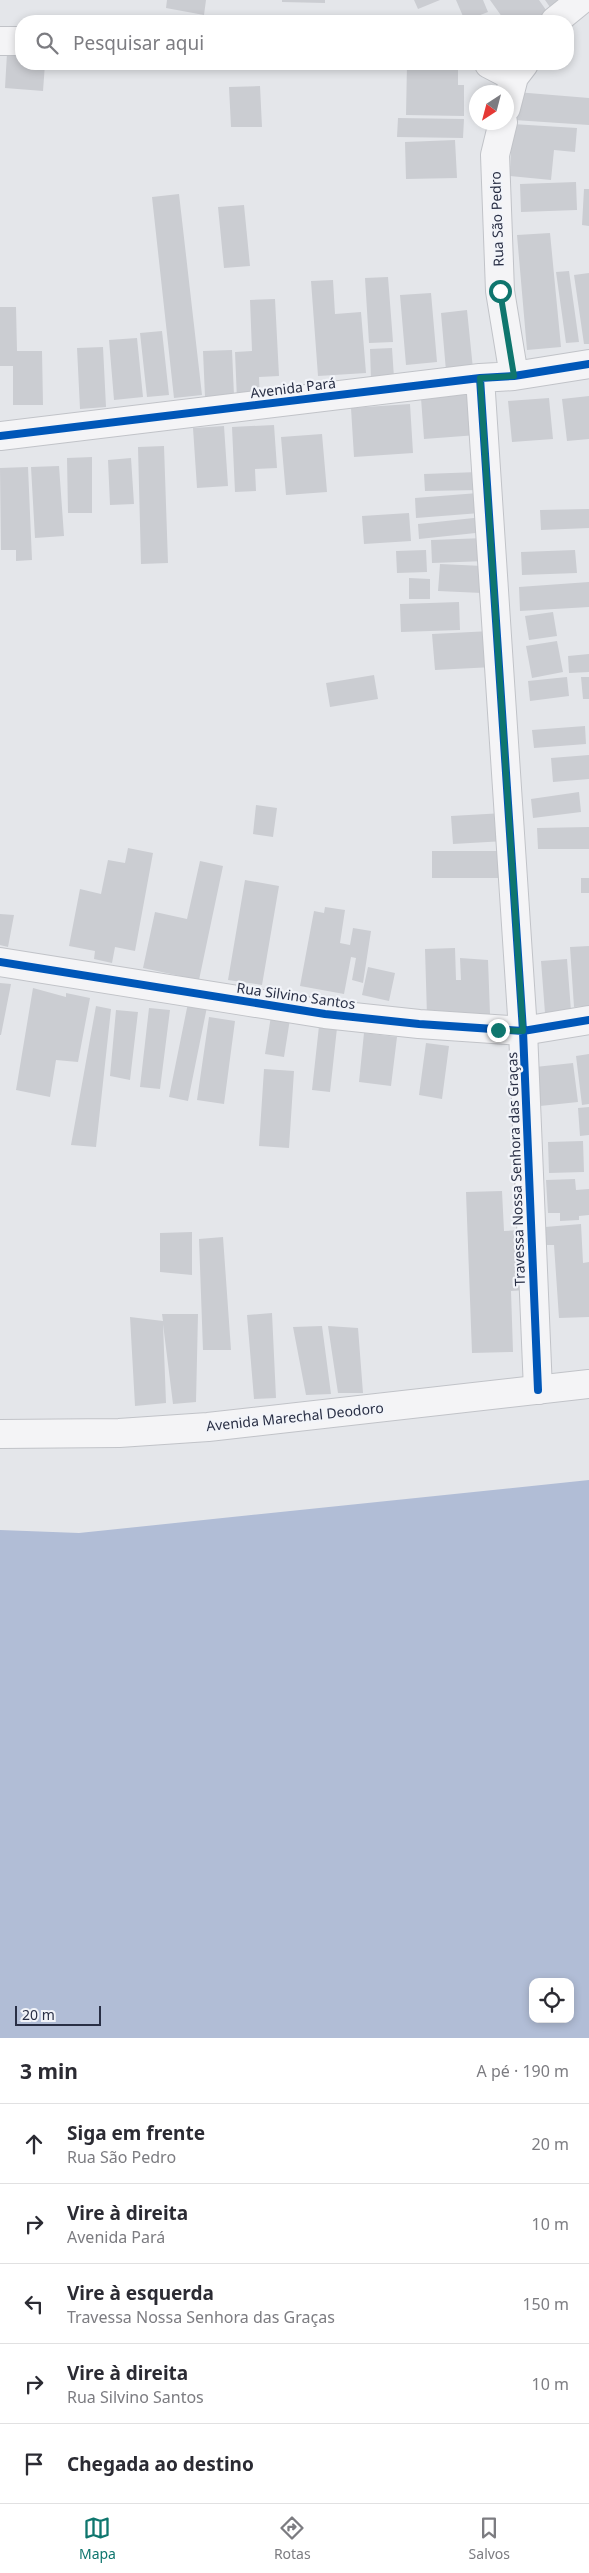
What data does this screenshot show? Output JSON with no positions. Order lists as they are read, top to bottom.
{
  "streets": {
    "street": [
      "Rua São Pedro",
      "Avenida Pará",
      "Rua Silvino Santos",
      "Travessa Nossa Senhora das Graças",
      "Avenida Marechal Deodoro"
    ]
  },
  "crossings": [
    ["Rua São Pedro", "Avenida Pará"],
    ["Avenida Pará", "Travessa Nossa Senhora das Graças"],
    ["Rua Silvino Santos", "Travessa Nossa Senhora das Graças"],
    ["Travessa Nossa Senhora das Graças", "Avenida Marechal Deodoro"]
  ],
  "scale_bar": "20 m",
  "north": "bottom left",
  "page": {
    "search": "Pesquisar aqui",
    "scale": "20 m",
    "heading": ["3 min", "A pé · 190 m"],
    "list": [
      ["Siga em frente", "Rua São Pedro", "20 m"],
      ["Vire à direita", "Avenida Pará", "10 m"],
      ["Vire à esquerda", "Travessa Nossa Senhora das Graças", "150 m"],
      ["Vire à direita", "Rua Silvino Santos", "10 m"],
      "Chegada ao destino"
    ],
    "nav": ["Mapa", "Rotas", "Salvos"]
  }
}
